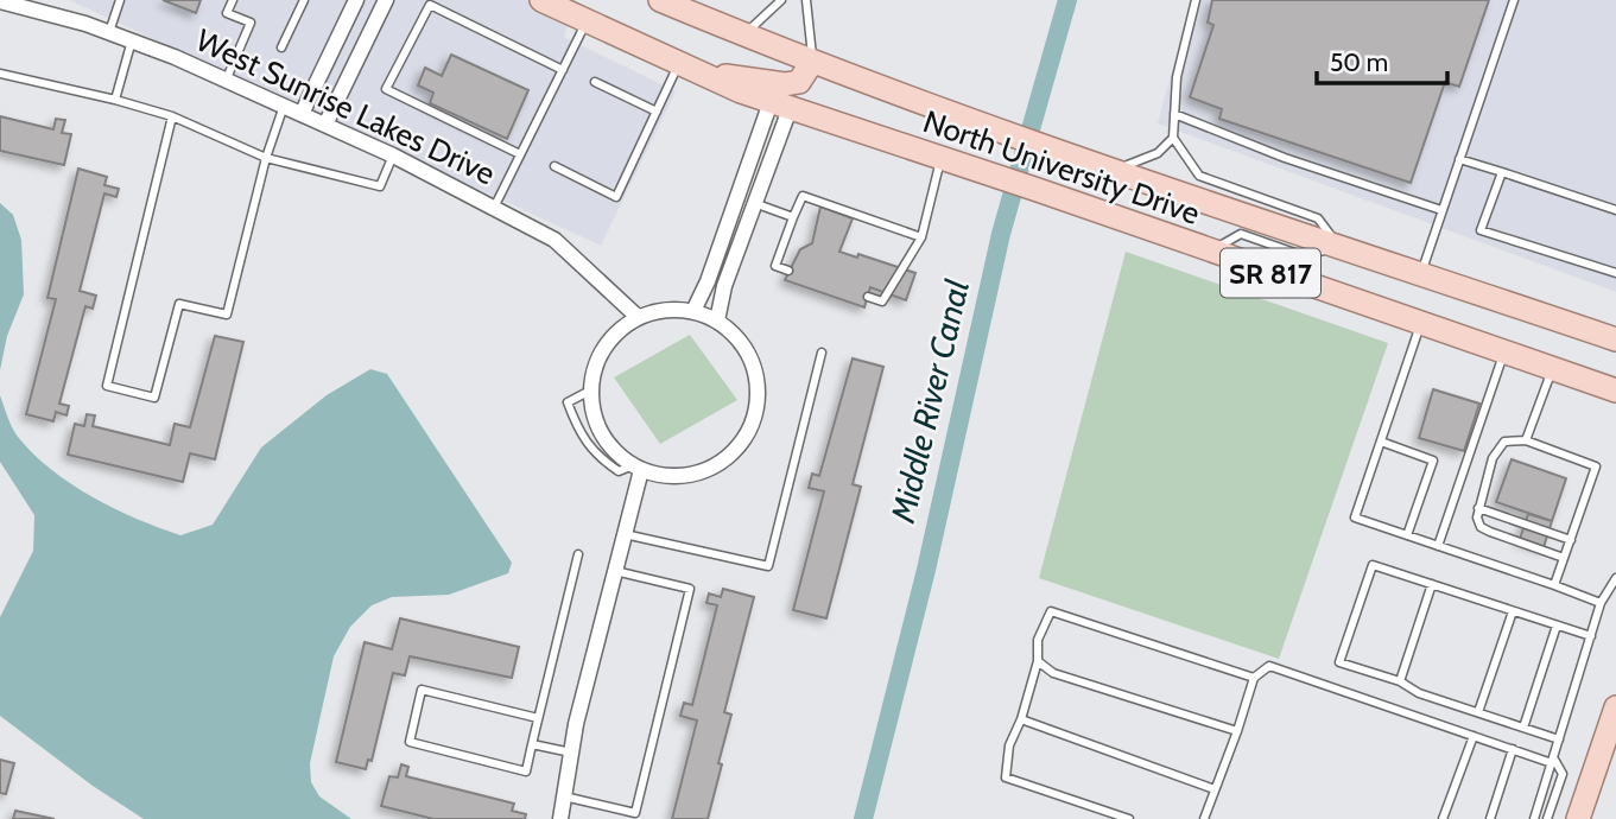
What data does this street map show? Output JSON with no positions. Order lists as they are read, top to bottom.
{
  "streets": {
    "main road": ["North University Drive", "SR 817"],
    "street": ["West Sunrise Lakes Drive"]
  },
  "water": ["Middle River Canal"],
  "scale_bar": "50 m"
}
